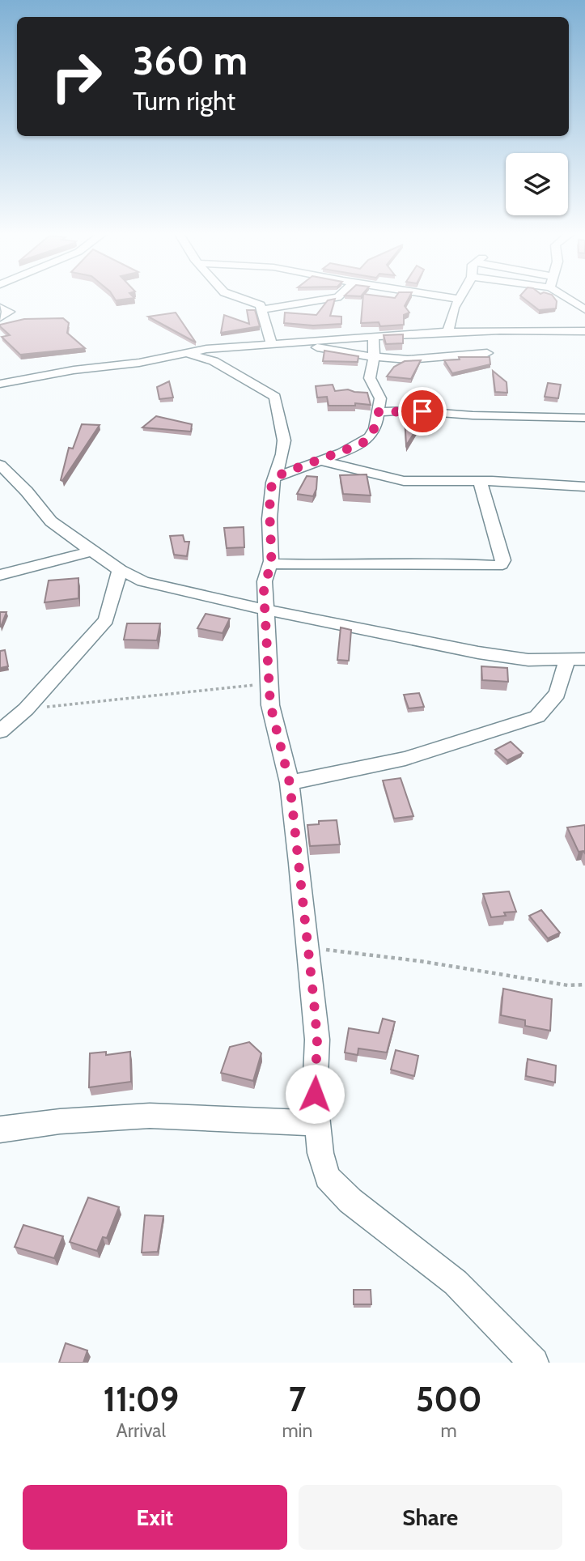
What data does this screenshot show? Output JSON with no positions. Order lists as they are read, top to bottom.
{
  "page": {
    "turn": ["360 m", "Turn right"],
    "eta": [
      "11:09",
      "Arrival",
      "7",
      "min",
      "500",
      "m"
    ],
    "buttons": ["Exit", "Share"]
  }
}
